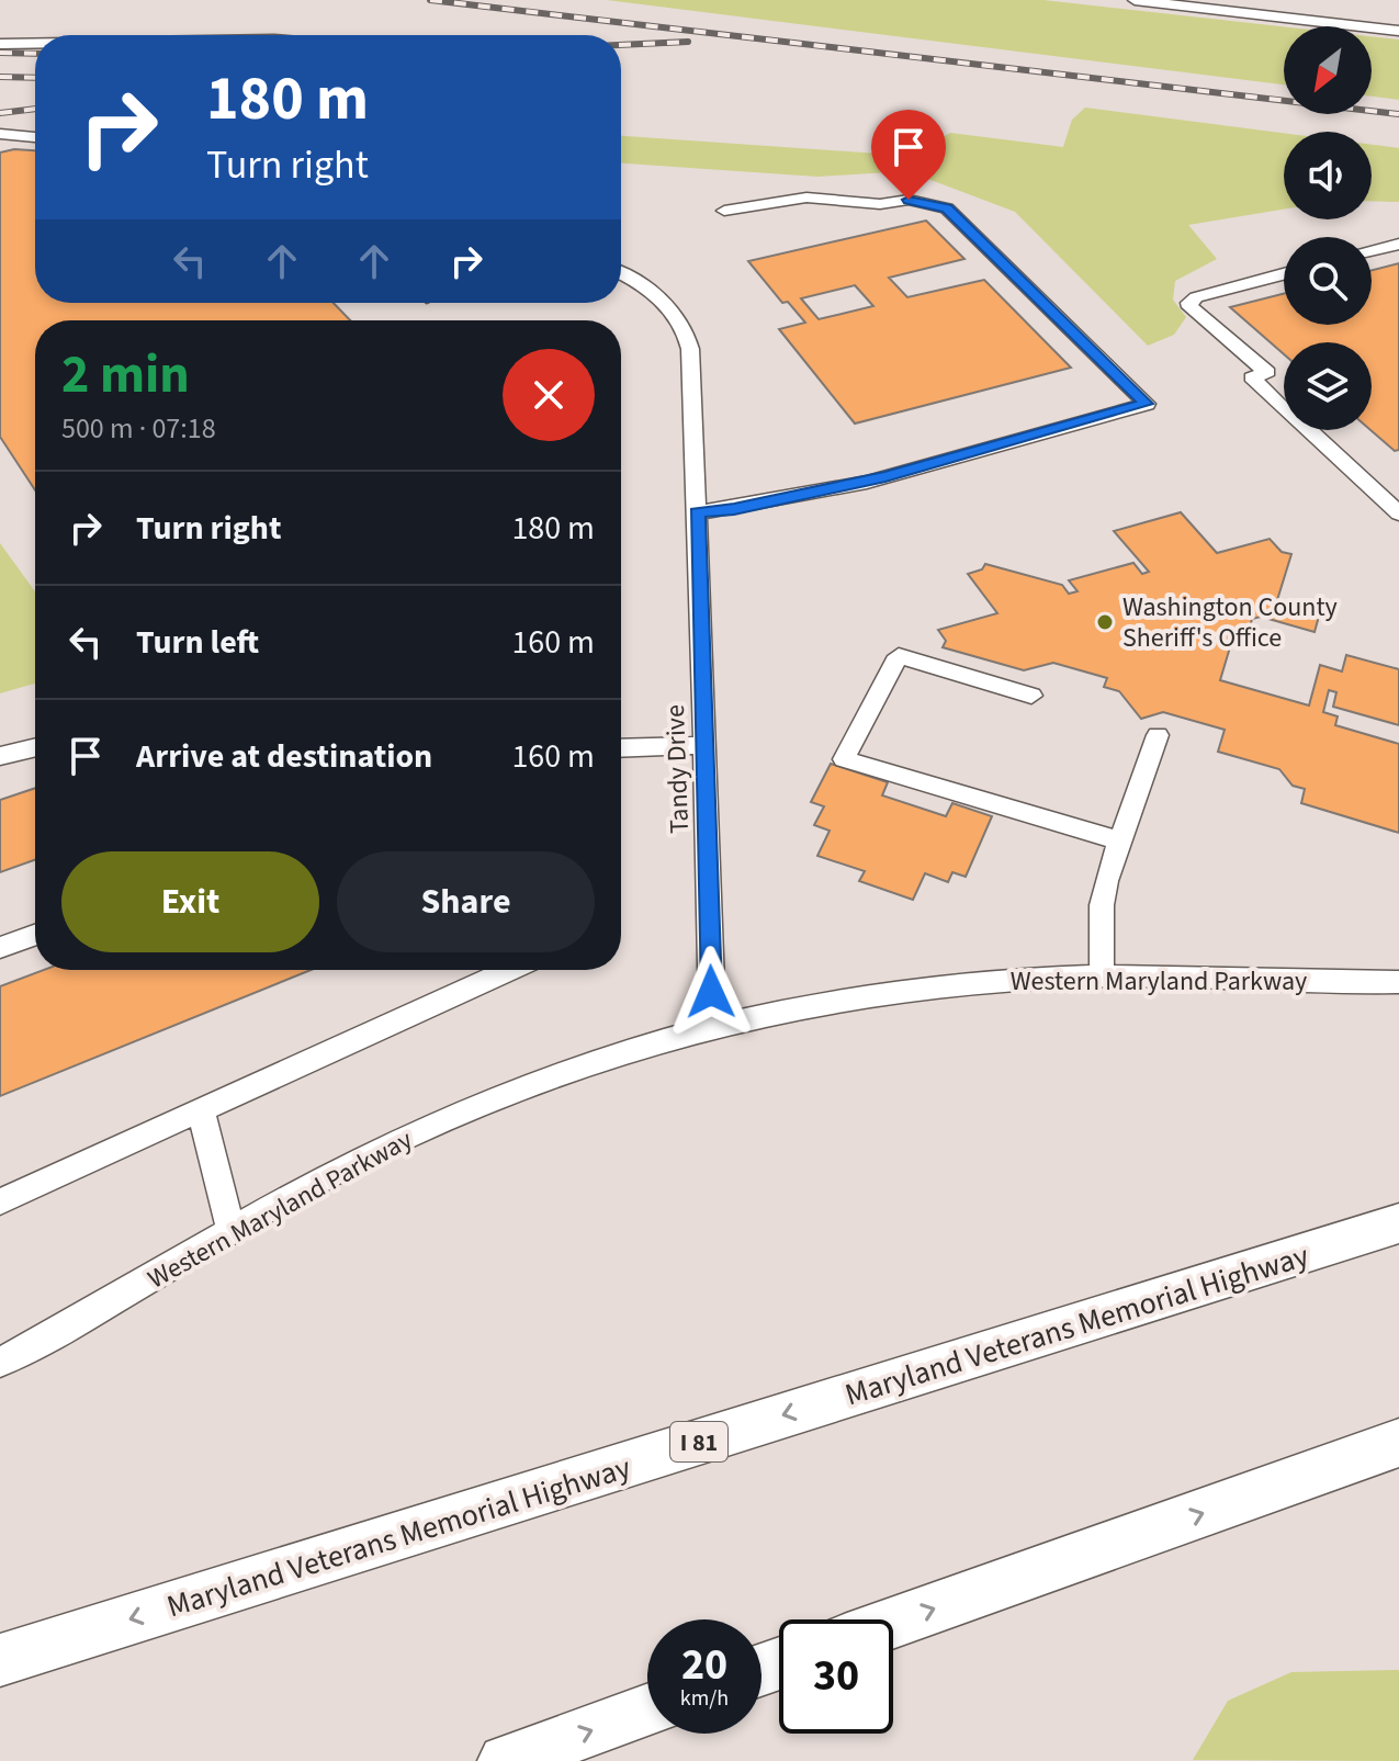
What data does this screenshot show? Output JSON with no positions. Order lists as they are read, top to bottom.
{
  "streets": {
    "highway": ["Maryland Veterans Memorial Highway", "I 81"],
    "street": ["Tandy Drive", "Western Maryland Parkway"]
  },
  "crossings": [
    ["Tandy Drive", "Western Maryland Parkway"]
  ],
  "places": ["Washington County Sheriff's Office"],
  "north": "bottom left",
  "page": {
    "turn": ["180 m", "Turn right"],
    "heading": ["2 min", "500 m · 07:18"],
    "list": [
      {
        "name": "Turn right",
        "value": "180 m"
      },
      {
        "name": "Turn left",
        "value": "160 m"
      },
      {
        "name": "Arrive at destination",
        "value": "160 m"
      }
    ],
    "buttons": ["Exit", "Share"],
    "speed": "20 km/h",
    "limit": "30"
  }
}
